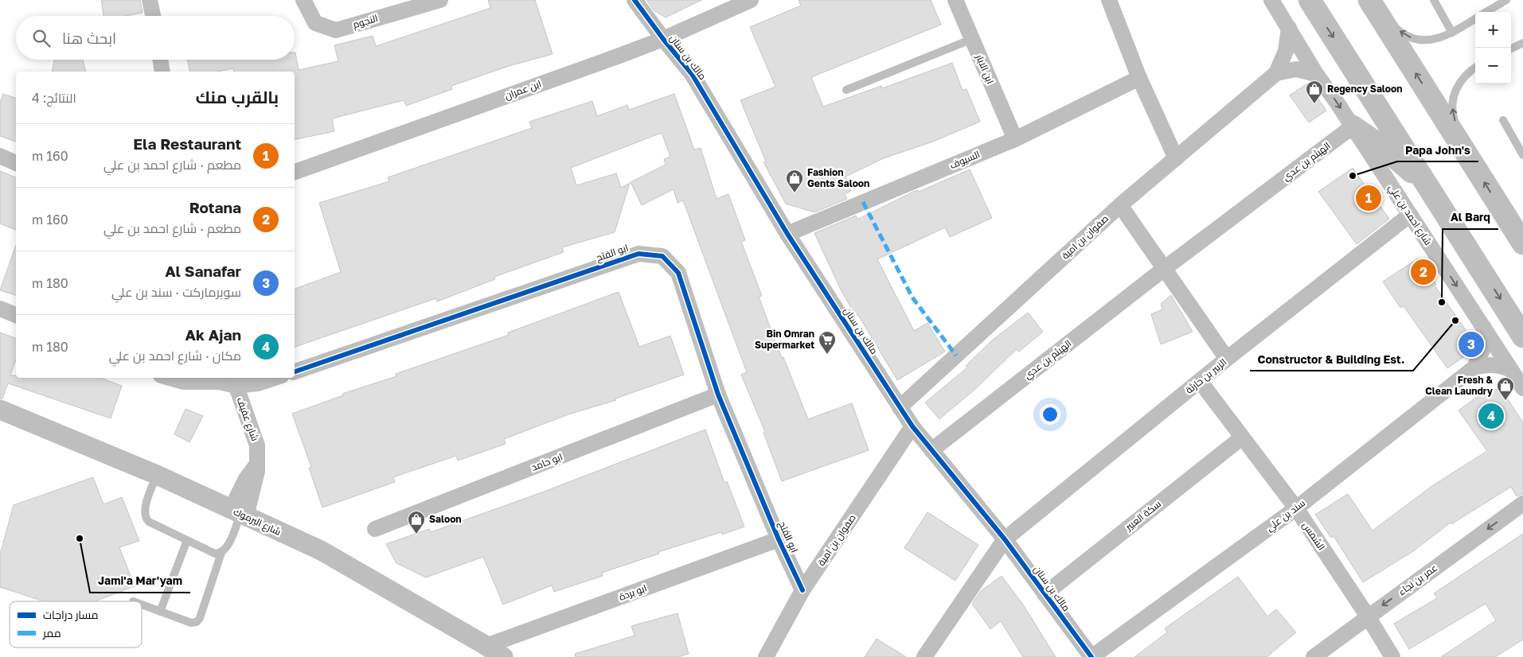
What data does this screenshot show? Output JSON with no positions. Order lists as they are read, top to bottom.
{
  "streets": {
    "street": [
      "النجوم",
      "مالك بن سنان",
      "ابن الابار",
      "ابن عمران",
      "السيوف",
      "الهيثم بن عدي",
      "شارع احمد بن علي",
      "صفوان بن امية",
      "ابو الفتح",
      "الزبير بن حارثة",
      "شارع عفيف",
      "ابو حامد",
      "سكة العبير",
      "سند بن علي",
      "شارع اليرموك",
      "الشمس",
      "عمر بن نجاء",
      "ابو بردة"
    ]
  },
  "crossings": [
    ["مالك بن سنان", "ابن عمران"],
    ["مالك بن سنان", "السيوف"],
    ["مالك بن سنان", "الهيثم بن عدي"],
    ["مالك بن سنان", "صفوان بن امية"],
    ["مالك بن سنان", "الزبير بن حارثة"],
    ["مالك بن سنان", "سكة العبير"],
    ["مالك بن سنان", "سند بن علي"],
    ["ابن الابار", "السيوف"],
    ["الهيثم بن عدي", "شارع احمد بن علي"],
    ["شارع احمد بن علي", "صفوان بن امية"],
    ["شارع احمد بن علي", "الزبير بن حارثة"],
    ["شارع احمد بن علي", "سند بن علي"],
    ["صفوان بن امية", "ابو الفتح"],
    ["ابو الفتح", "ابو حامد"],
    ["ابو الفتح", "ابو بردة"],
    ["الزبير بن حارثة", "الشمس"],
    ["شارع عفيف", "شارع اليرموك"],
    ["سكة العبير", "الشمس"],
    ["سند بن علي", "الشمس"],
    ["شارع اليرموك", "ابو بردة"],
    ["الشمس", "عمر بن نجاء"]
  ],
  "one_way": ["شارع احمد بن علي", "عمر بن نجاء"],
  "places": {
    "shop": [
      "Regency Saloon",
      "Fashion Gents Saloon",
      "Fresh & Clean Laundry",
      "Saloon"
    ],
    "other": [
      "Papa John's",
      "Al Barq",
      "Constructor & Building Est.",
      "Jami'a Mar'yam"
    ],
    "supermarket": ["Bin Omran Supermarket"]
  },
  "legend": ["مسار دراجات", "ممر"],
  "page": {
    "map_buttons": ["+", "−"],
    "search": "ابحث هنا",
    "heading": ["بالقرب منك", "النتائج: 4"],
    "list": [
      {
        "mark": "1",
        "name": "Ela Restaurant",
        "note": "مطعم · شارع احمد بن علي",
        "value": "160 m"
      },
      {
        "mark": "2",
        "name": "Rotana",
        "note": "مطعم · شارع احمد بن علي",
        "value": "160 m"
      },
      {
        "mark": "3",
        "name": "Al Sanafar",
        "note": "سوبرماركت · سند بن علي",
        "value": "180 m"
      },
      {
        "mark": "4",
        "name": "Ak Ajan",
        "note": "مكان · شارع احمد بن علي",
        "value": "180 m"
      }
    ],
    "pins": [
      "1",
      "2",
      "3",
      "4"
    ]
  }
}
